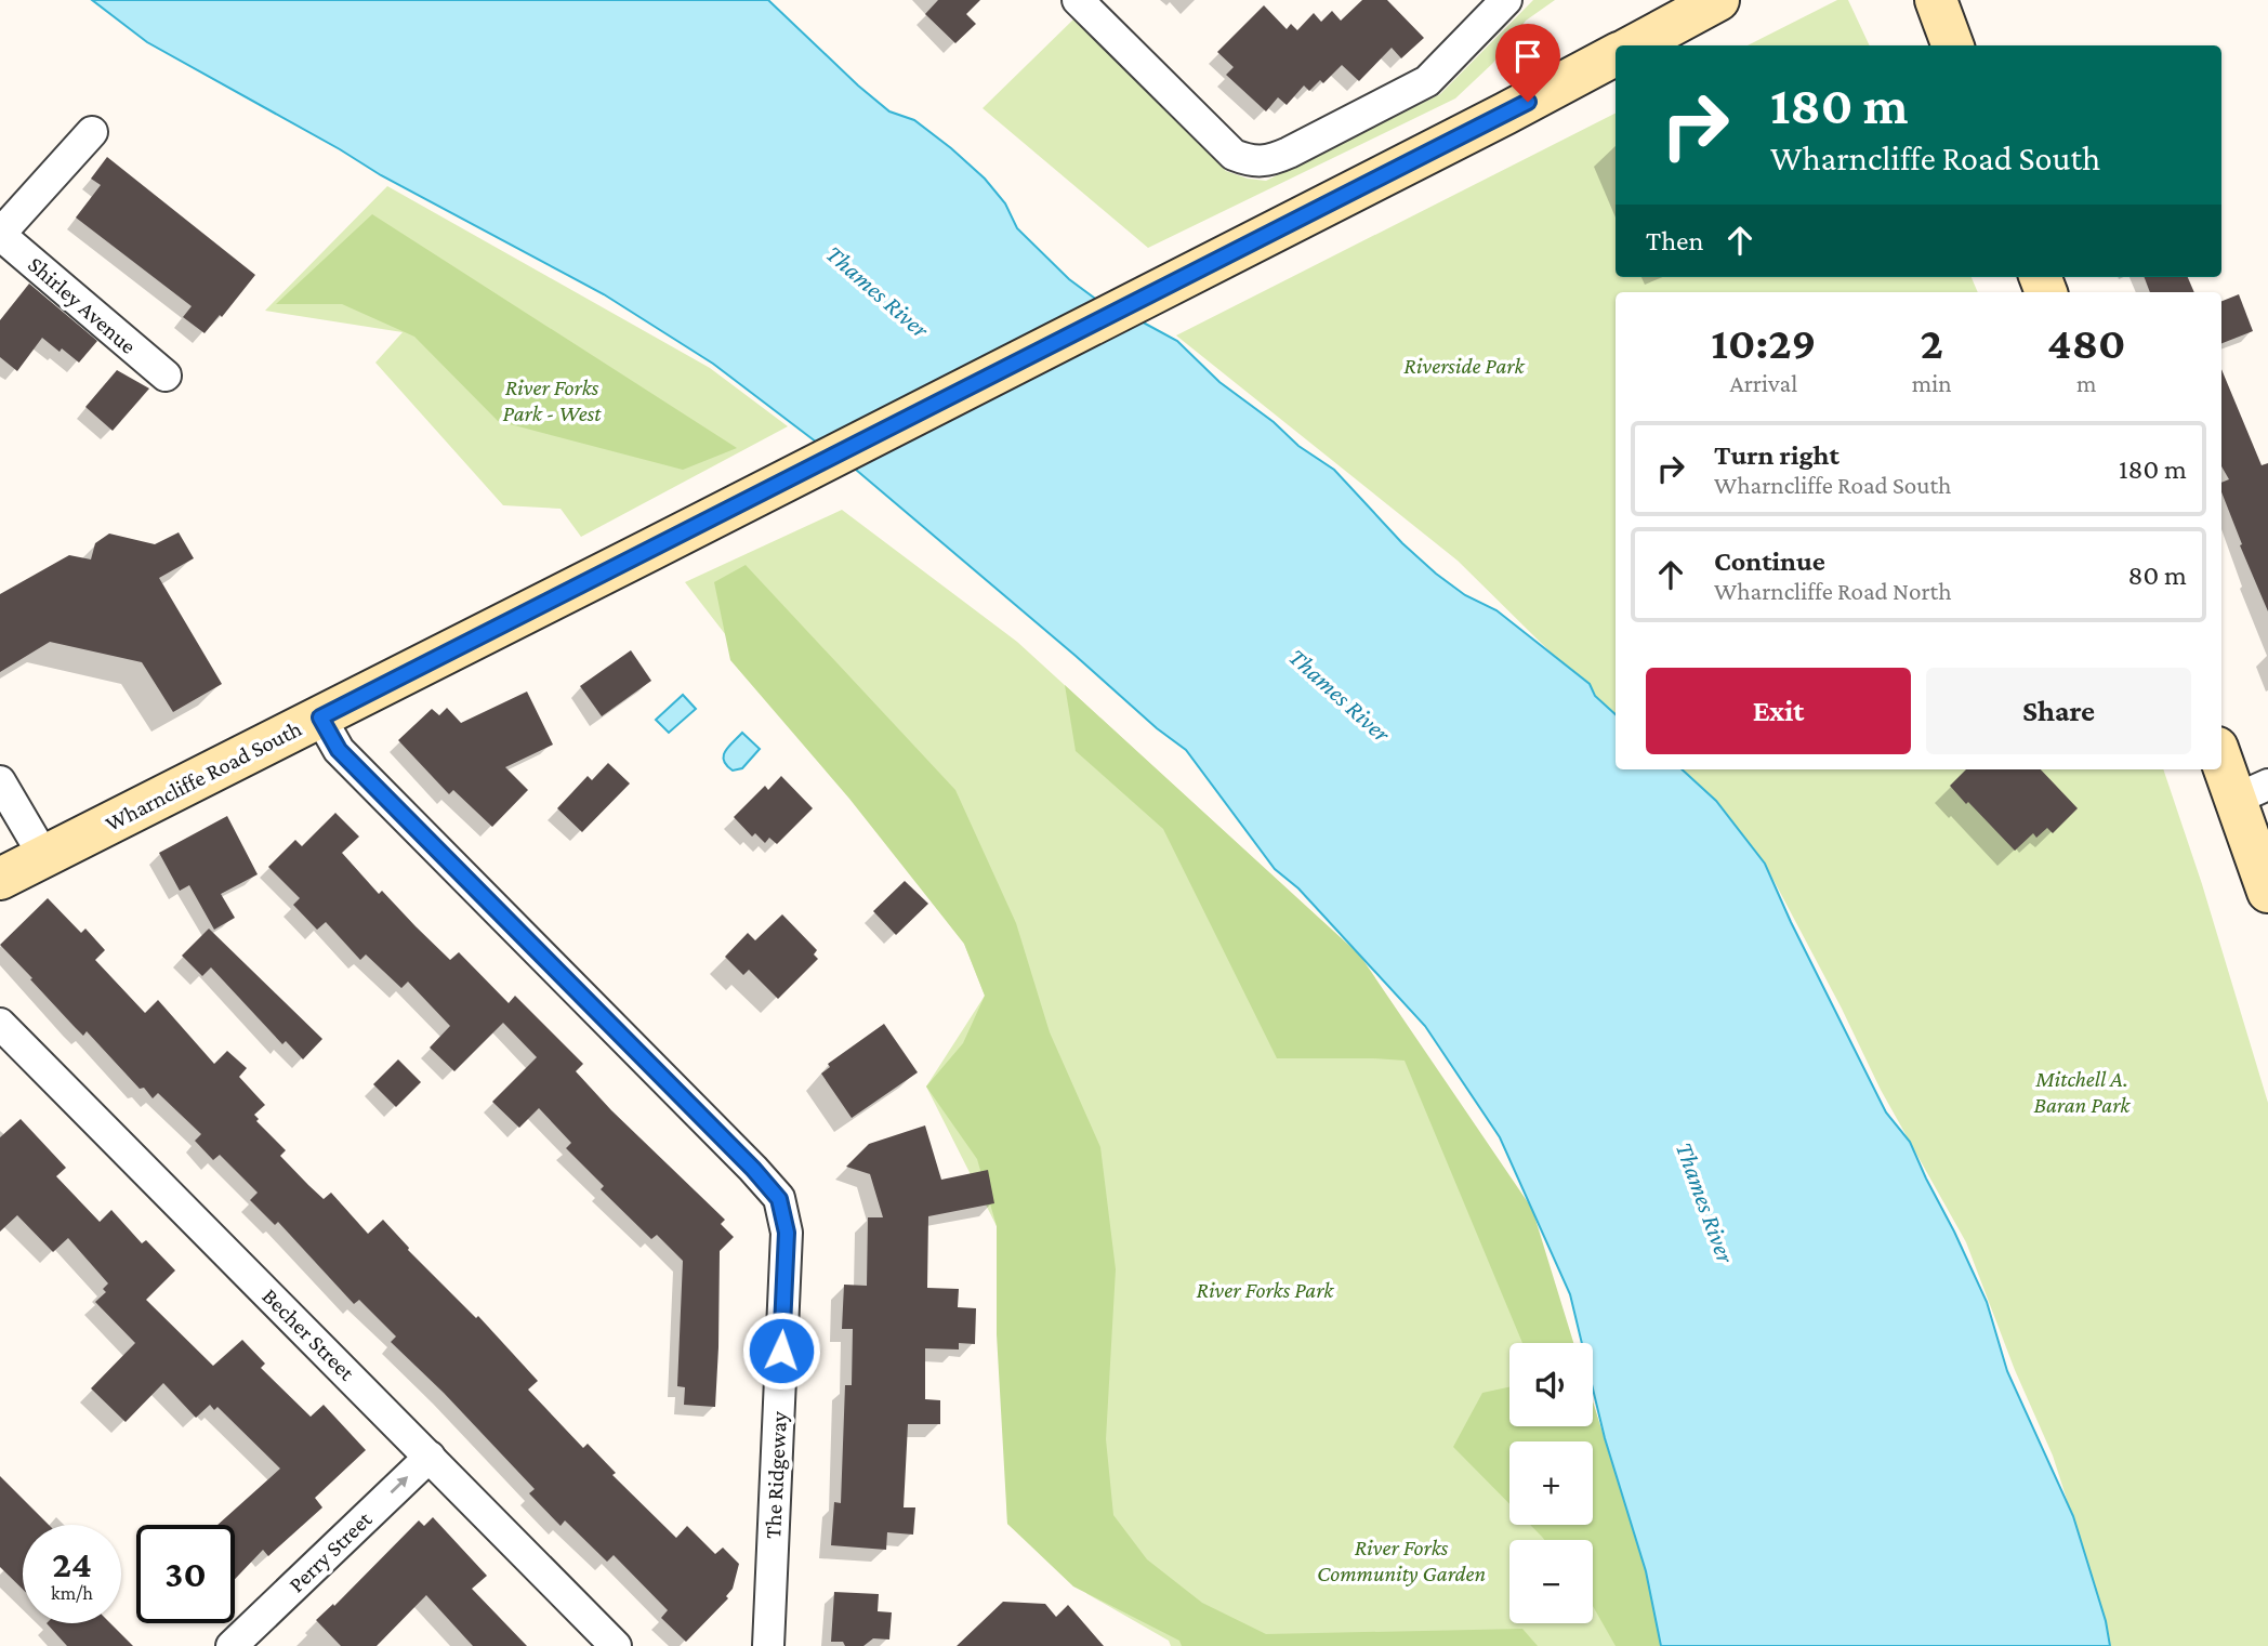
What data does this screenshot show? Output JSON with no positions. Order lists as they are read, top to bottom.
{
  "streets": {
    "main road": ["Wharncliffe Road South"],
    "street": [
      "Shirley Avenue",
      "Becher Street",
      "The Ridgeway",
      "Perry Street"
    ]
  },
  "crossings": [
    ["Wharncliffe Road South", "The Ridgeway"],
    ["Becher Street", "Perry Street"]
  ],
  "one_way": ["Perry Street"],
  "water": ["Thames River"],
  "parks": [
    "Riverside Park",
    "River Forks Park - West",
    "Mitchell A. Baran Park",
    "River Forks Park",
    "River Forks Community Garden"
  ],
  "page": {
    "turn": ["180 m", "Wharncliffe Road South"],
    "then": "Then",
    "eta": [
      "10:29",
      "Arrival",
      "2",
      "min",
      "480",
      "m"
    ],
    "list": [
      {
        "name": "Turn right",
        "note": "Wharncliffe Road South",
        "value": "180 m"
      },
      {
        "name": "Continue",
        "note": "Wharncliffe Road North",
        "value": "80 m"
      }
    ],
    "buttons": ["Exit", "Share"],
    "map_buttons": ["+", "−"],
    "speed": "24 km/h",
    "limit": "30"
  }
}
